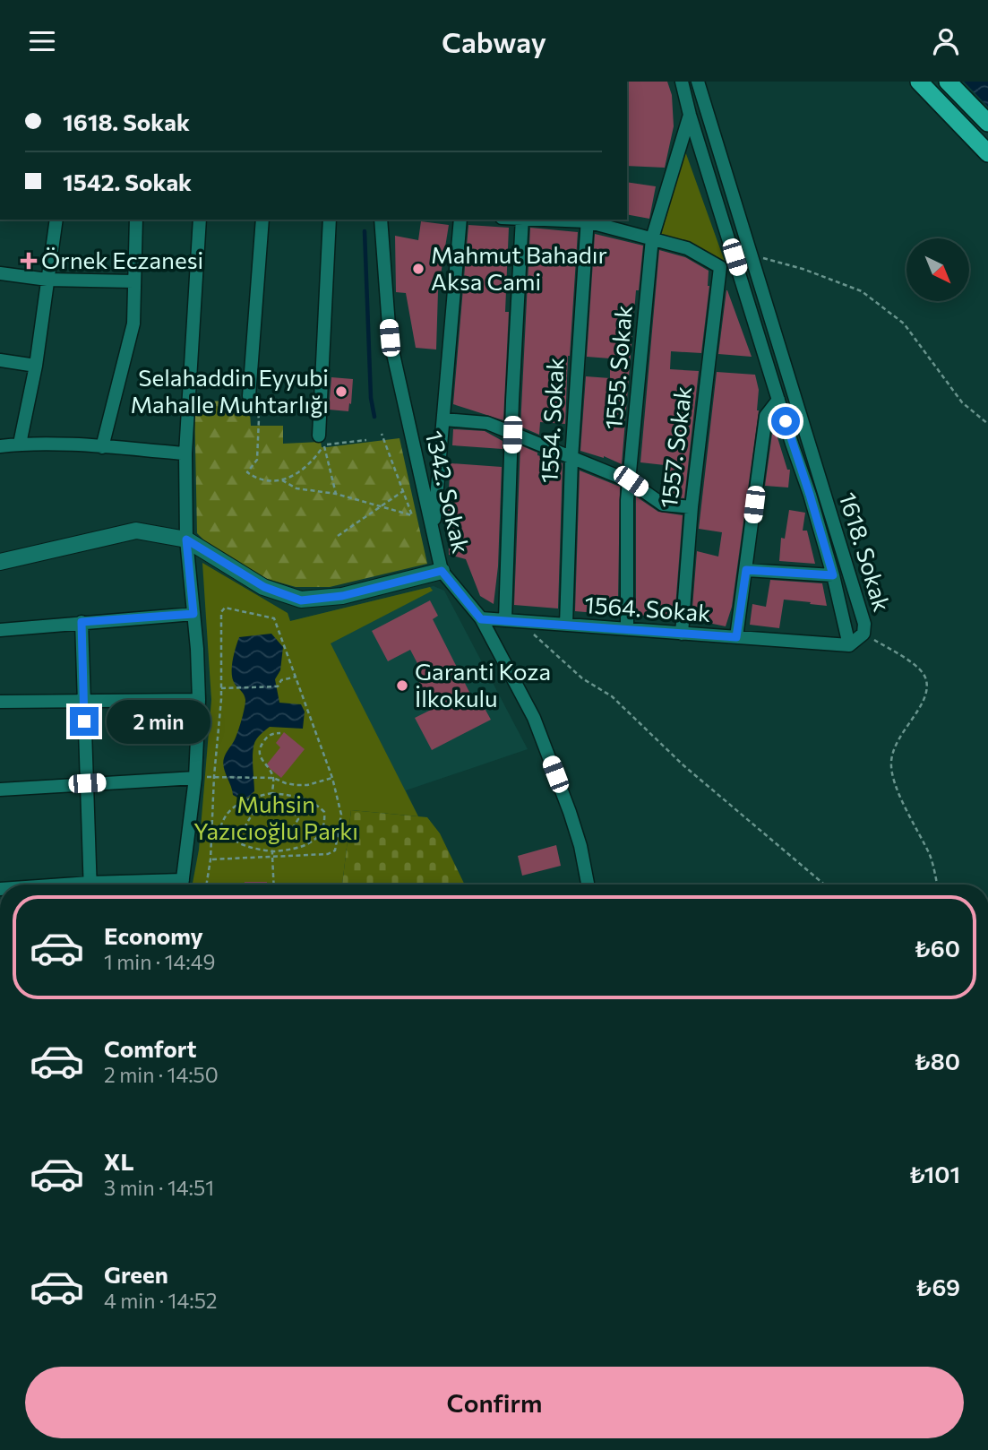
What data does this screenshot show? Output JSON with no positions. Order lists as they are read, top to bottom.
{
  "streets": {
    "street": [
      "1555. Sokak",
      "1554. Sokak",
      "1557. Sokak",
      "1342. Sokak",
      "1618. Sokak",
      "1564. Sokak"
    ]
  },
  "crossings": [
    ["1555. Sokak", "1557. Sokak"],
    ["1555. Sokak", "1618. Sokak"],
    ["1555. Sokak", "1564. Sokak"],
    ["1554. Sokak", "1564. Sokak"],
    ["1557. Sokak", "1564. Sokak"],
    ["1342. Sokak", "1564. Sokak"],
    ["1618. Sokak", "1564. Sokak"]
  ],
  "parks": ["Muhsin Yazıcıoğlu Parkı"],
  "places": {
    "health": ["Örnek Eczanesi"],
    "other": ["Mahmut Bahadır Aksa Cami", "Selahaddin Eyyubi Mahalle Muhtarlığı", "Garanti Koza İlkokulu"]
  },
  "north": "bottom right",
  "page": {
    "header": "Cabway",
    "banner": ["1618. Sokak", "1542. Sokak"],
    "bubble": "2 min",
    "list": [
      {
        "name": "Economy",
        "note": "1 min · 14:49",
        "value": "₺60"
      },
      {
        "name": "Comfort",
        "note": "2 min · 14:50",
        "value": "₺80"
      },
      {
        "name": "XL",
        "note": "3 min · 14:51",
        "value": "₺101"
      },
      {
        "name": "Green",
        "note": "4 min · 14:52",
        "value": "₺69"
      }
    ],
    "buttons": "Confirm"
  }
}
